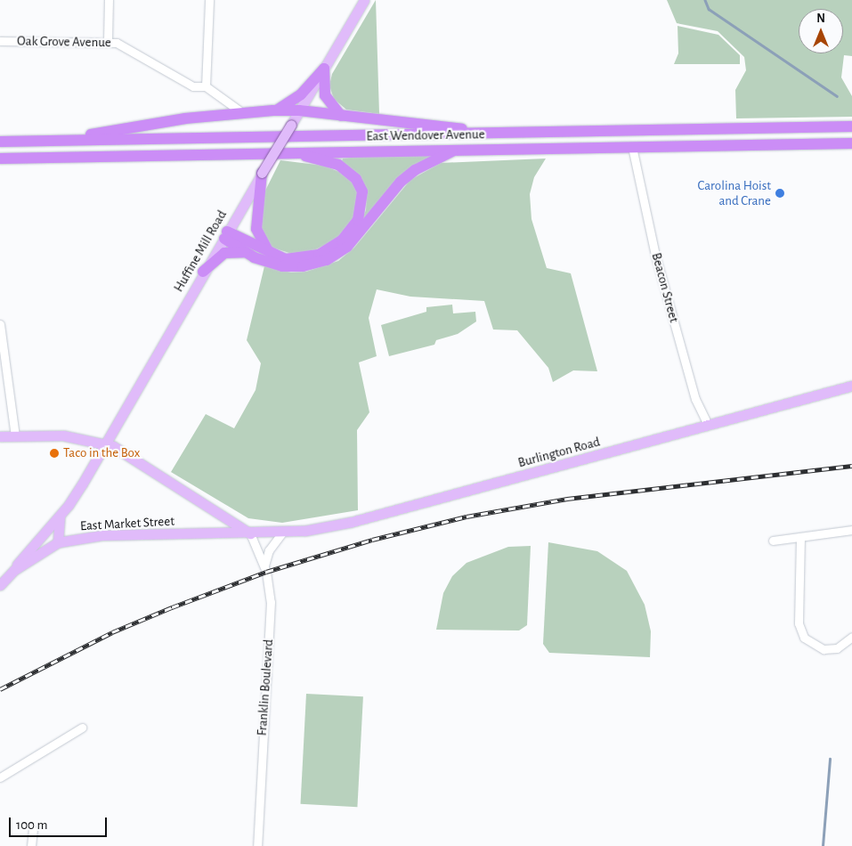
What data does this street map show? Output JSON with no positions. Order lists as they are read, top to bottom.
{
  "streets": {
    "highway": ["East Wendover Avenue"],
    "main road": ["Huffine Mill Road", "Burlington Road", "East Market Street"],
    "street": ["Oak Grove Avenue", "Beacon Street", "Franklin Boulevard"]
  },
  "crossings": [
    ["East Wendover Avenue", "Beacon Street"],
    ["Huffine Mill Road", "East Market Street"],
    ["Beacon Street", "Burlington Road"],
    ["Burlington Road", "East Market Street"],
    ["East Market Street", "Franklin Boulevard"]
  ],
  "places": ["Carolina Hoist and Crane", "Taco in the Box"],
  "scale_bar": "100 m",
  "north": "top"
}
